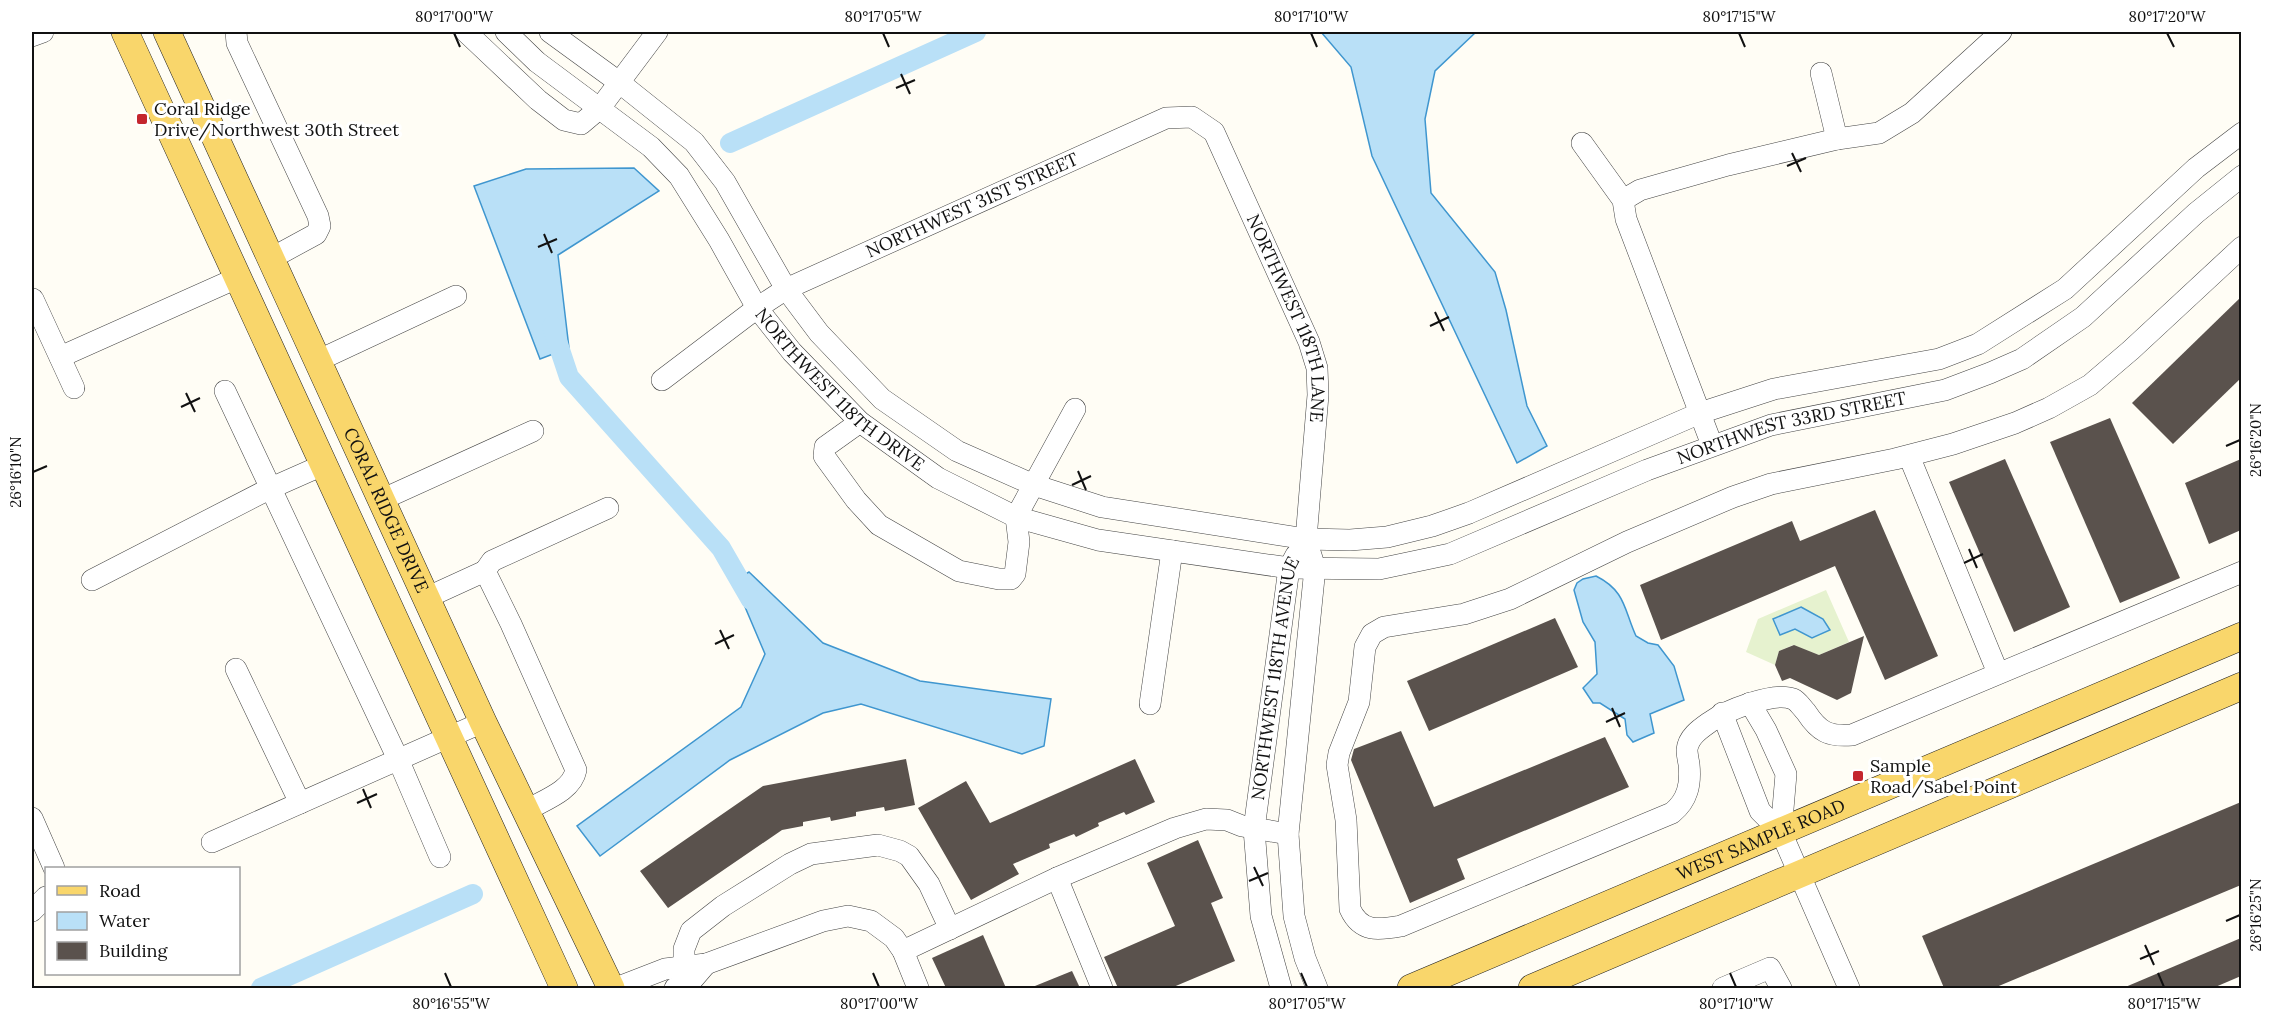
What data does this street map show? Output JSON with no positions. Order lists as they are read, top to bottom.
{
  "streets": {
    "main road": ["CORAL RIDGE DRIVE", "WEST SAMPLE ROAD"],
    "street": [
      "NORTHWEST 31ST STREET",
      "NORTHWEST 118TH LANE",
      "NORTHWEST 118TH DRIVE",
      "NORTHWEST 33RD STREET",
      "NORTHWEST 118TH AVENUE"
    ]
  },
  "crossings": [
    ["NORTHWEST 31ST STREET", "NORTHWEST 118TH LANE"],
    ["NORTHWEST 31ST STREET", "NORTHWEST 118TH DRIVE"],
    ["NORTHWEST 118TH LANE", "NORTHWEST 118TH DRIVE"],
    ["NORTHWEST 118TH LANE", "NORTHWEST 33RD STREET"],
    ["NORTHWEST 118TH LANE", "NORTHWEST 118TH AVENUE"],
    ["NORTHWEST 118TH DRIVE", "NORTHWEST 33RD STREET"],
    ["NORTHWEST 118TH DRIVE", "NORTHWEST 118TH AVENUE"],
    ["NORTHWEST 33RD STREET", "NORTHWEST 118TH AVENUE"]
  ],
  "places": {
    "transit": ["Coral Ridge Drive/Northwest 30th Street", "Sample Road/Sabel Point"]
  },
  "legend": ["Road", "Water", "Building"],
  "coordinates": [
    "80°17'00\"W",
    "80°17'05\"W",
    "80°17'10\"W",
    "80°17'15\"W",
    "80°17'20\"W",
    "26°16'20\"N",
    "26°16'10\"N",
    "26°16'25\"N",
    "80°16'55\"W"
  ]
}
